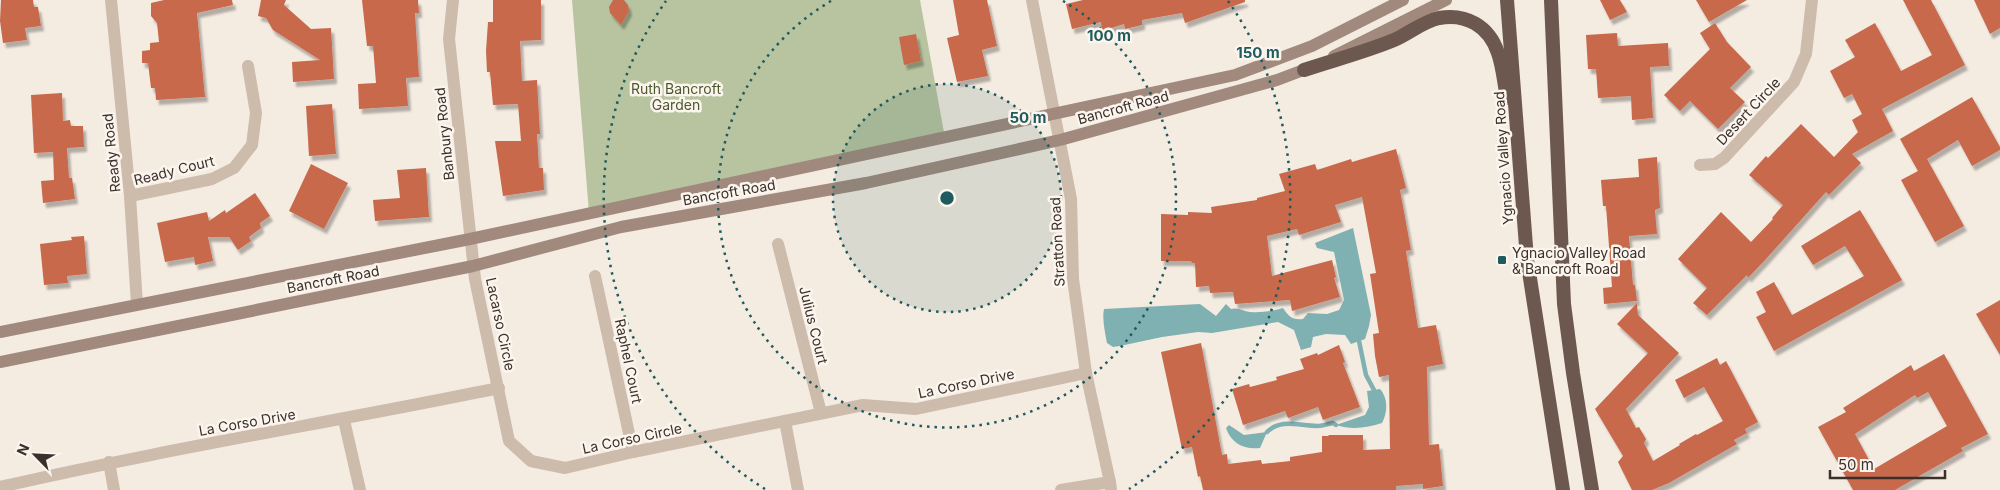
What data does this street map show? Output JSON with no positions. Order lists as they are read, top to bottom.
{
  "streets": {
    "highway": ["Ygnacio Valley Road"],
    "main road": ["Bancroft Road"],
    "street": [
      "Desert Circle",
      "Banbury Road",
      "Ready Road",
      "Ready Court",
      "Stratton Road",
      "Lacarso Circle",
      "Julius Court",
      "Raphel Court",
      "La Corso Drive",
      "La Corso Circle"
    ]
  },
  "crossings": [
    ["Bancroft Road", "Banbury Road"],
    ["Bancroft Road", "Ready Road"],
    ["Bancroft Road", "Stratton Road"],
    ["Bancroft Road", "Lacarso Circle"],
    ["Banbury Road", "Lacarso Circle"],
    ["Ready Road", "Ready Court"],
    ["Stratton Road", "La Corso Drive"],
    ["Lacarso Circle", "La Corso Drive"],
    ["Lacarso Circle", "La Corso Circle"],
    ["Julius Court", "La Corso Drive"],
    ["Julius Court", "La Corso Circle"],
    ["Raphel Court", "La Corso Circle"],
    ["La Corso Drive", "La Corso Circle"]
  ],
  "parks": ["Ruth Bancroft Garden"],
  "places": {
    "transit": ["Ygnacio Valley Road & Bancroft Road"]
  },
  "scale_bar": "50 m",
  "north": "top left",
  "rings": ["100 m", "150 m", "50 m"]
}
